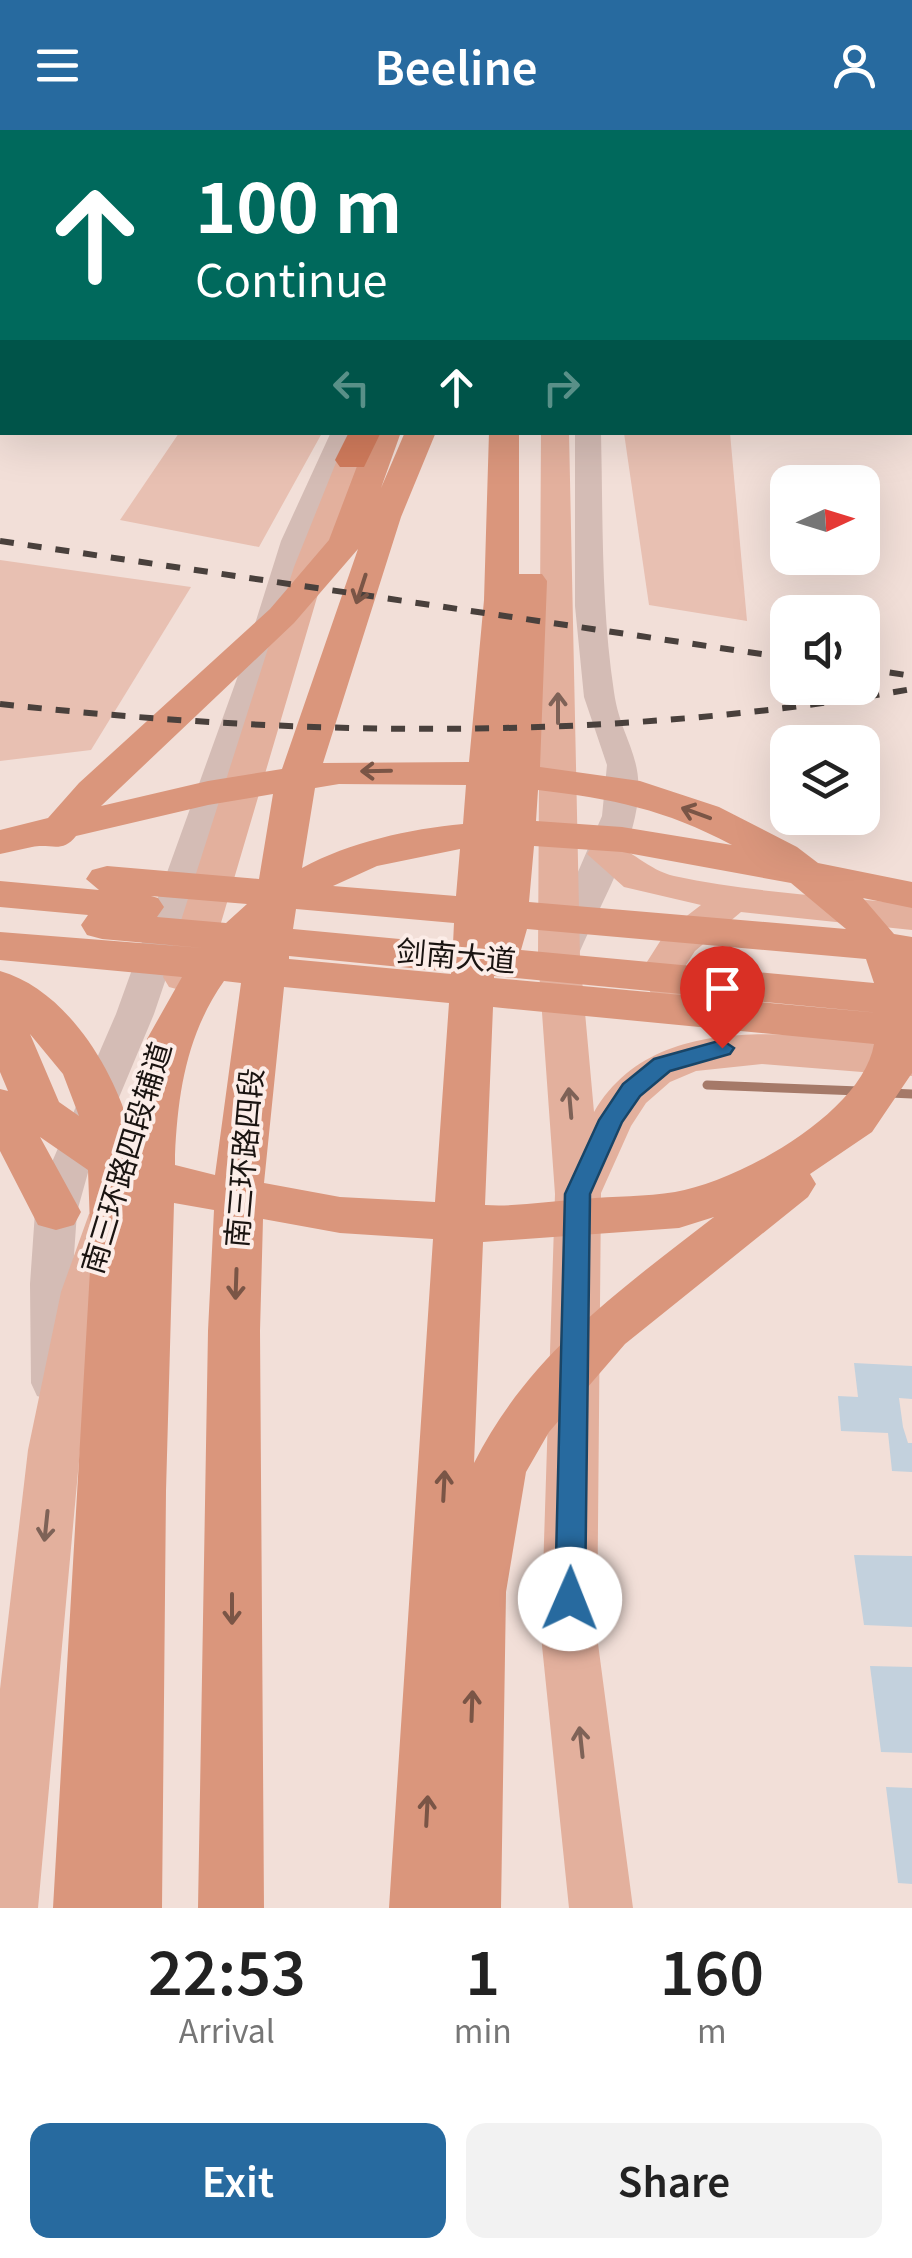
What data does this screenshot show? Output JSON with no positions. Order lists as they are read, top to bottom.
{
  "streets": {
    "highway": ["剑南大道", "南三环路四段"],
    "main road": ["南三环路四段辅道"]
  },
  "north": "right",
  "page": {
    "header": "Beeline",
    "turn": ["100 m", "Continue"],
    "eta": [
      "22:53",
      "Arrival",
      "1",
      "min",
      "160",
      "m"
    ],
    "buttons": ["Exit", "Share"]
  }
}
